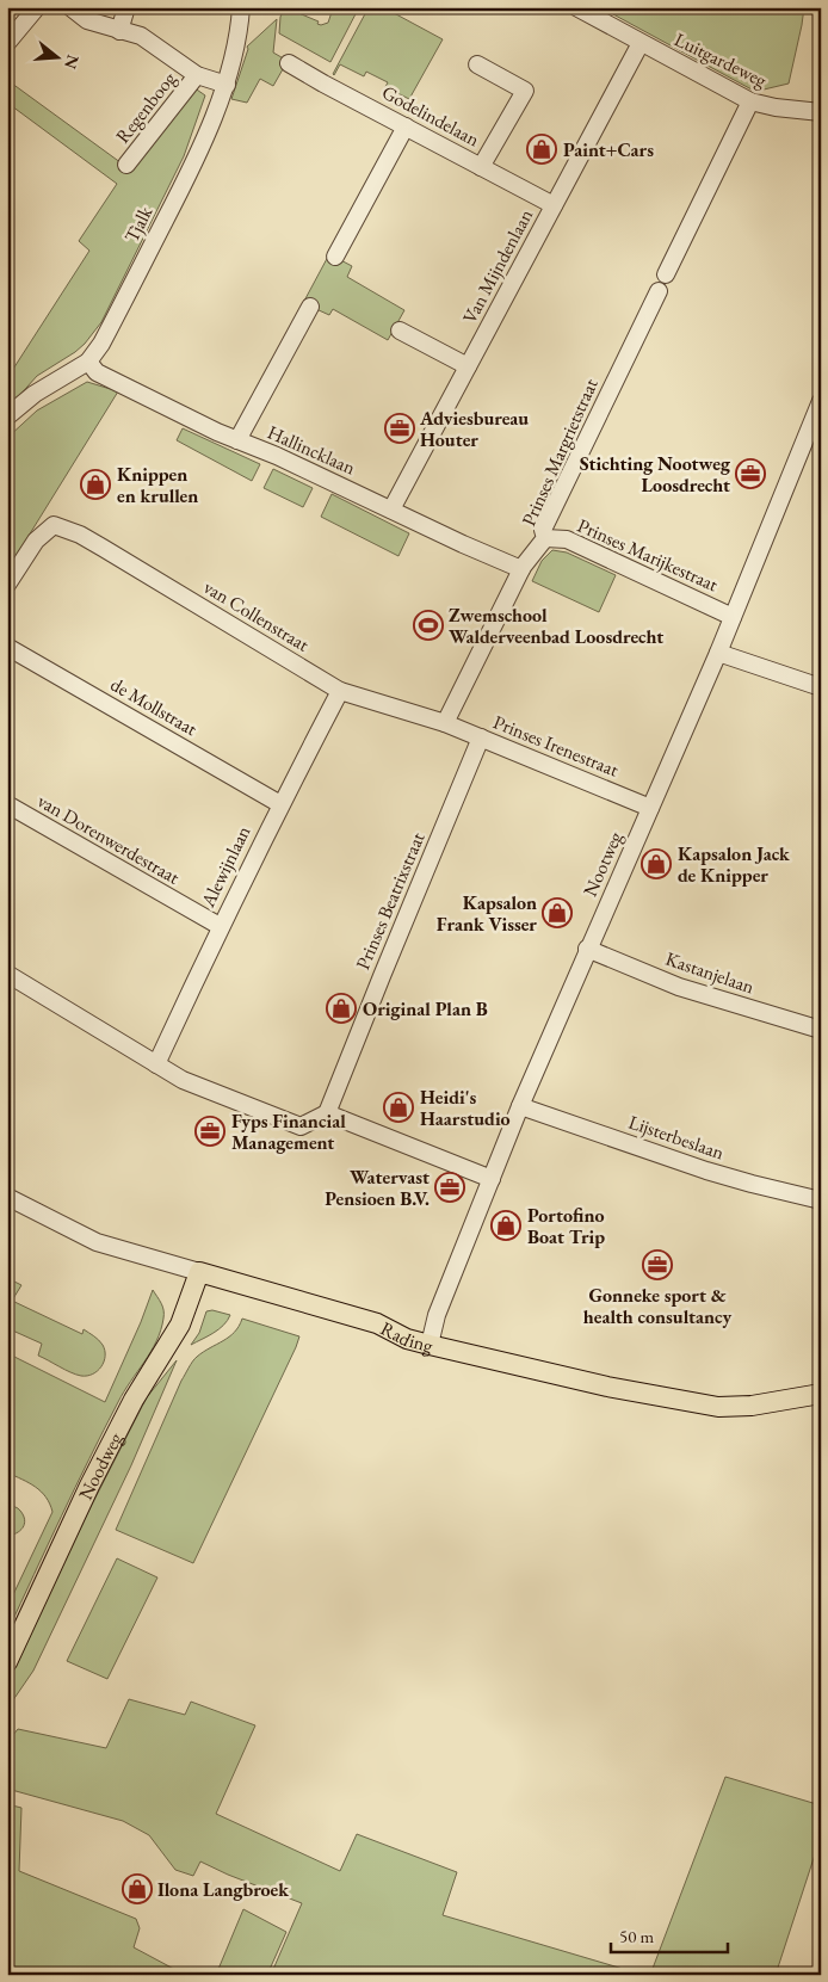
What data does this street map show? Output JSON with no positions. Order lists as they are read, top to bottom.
{
  "streets": {
    "main road": ["Rading", "Noodweg"],
    "street": [
      "Luitgardeweg",
      "Regenboog",
      "Godelindelaan",
      "Tjalk",
      "Van Mijndenlaan",
      "Hallincklaan",
      "Prinses Margrietstraat",
      "Prinses Marijkestraat",
      "van Collenstraat",
      "de Mollstraat",
      "Prinses Irenestraat",
      "van Dorenwerdestraat",
      "Nootweg",
      "Alewijnlaan",
      "Prinses Beatrixstraat",
      "Kastanjelaan",
      "Lijsterbeslaan"
    ]
  },
  "crossings": [
    ["Luitgardeweg", "Van Mijndenlaan"],
    ["Regenboog", "Tjalk"],
    ["Godelindelaan", "Van Mijndenlaan"],
    ["Tjalk", "Hallincklaan"],
    ["Van Mijndenlaan", "Hallincklaan"],
    ["Hallincklaan", "Prinses Margrietstraat"],
    ["Prinses Margrietstraat", "Prinses Marijkestraat"],
    ["Prinses Margrietstraat", "van Collenstraat"],
    ["Prinses Margrietstraat", "Prinses Irenestraat"],
    ["Prinses Marijkestraat", "Nootweg"],
    ["van Collenstraat", "Prinses Irenestraat"],
    ["van Collenstraat", "Alewijnlaan"],
    ["de Mollstraat", "Alewijnlaan"],
    ["Prinses Irenestraat", "Nootweg"],
    ["Prinses Irenestraat", "Prinses Beatrixstraat"],
    ["van Dorenwerdestraat", "Alewijnlaan"],
    ["Nootweg", "Kastanjelaan"],
    ["Nootweg", "Lijsterbeslaan"],
    ["Nootweg", "Rading"],
    ["Rading", "Noodweg"]
  ],
  "places": {
    "shop": [
      "Paint+Cars",
      "Knippen en krullen",
      "Kapsalon Jack de Knipper",
      "Kapsalon Frank Visser",
      "Original Plan B",
      "Heidi's Haarstudio",
      "Portofino Boat Trip",
      "Ilona Langbroek"
    ],
    "office": [
      "Adviesbureau Houter",
      "Stichting Nootweg Loosdrecht",
      "Fyps Financial Management",
      "Watervast Pensioen B.V.",
      "Gonneke sport & health consultancy"
    ],
    "sports": ["Zwemschool Walderveenbad Loosdrecht"]
  },
  "scale_bar": "50 m",
  "north": "right"
}
